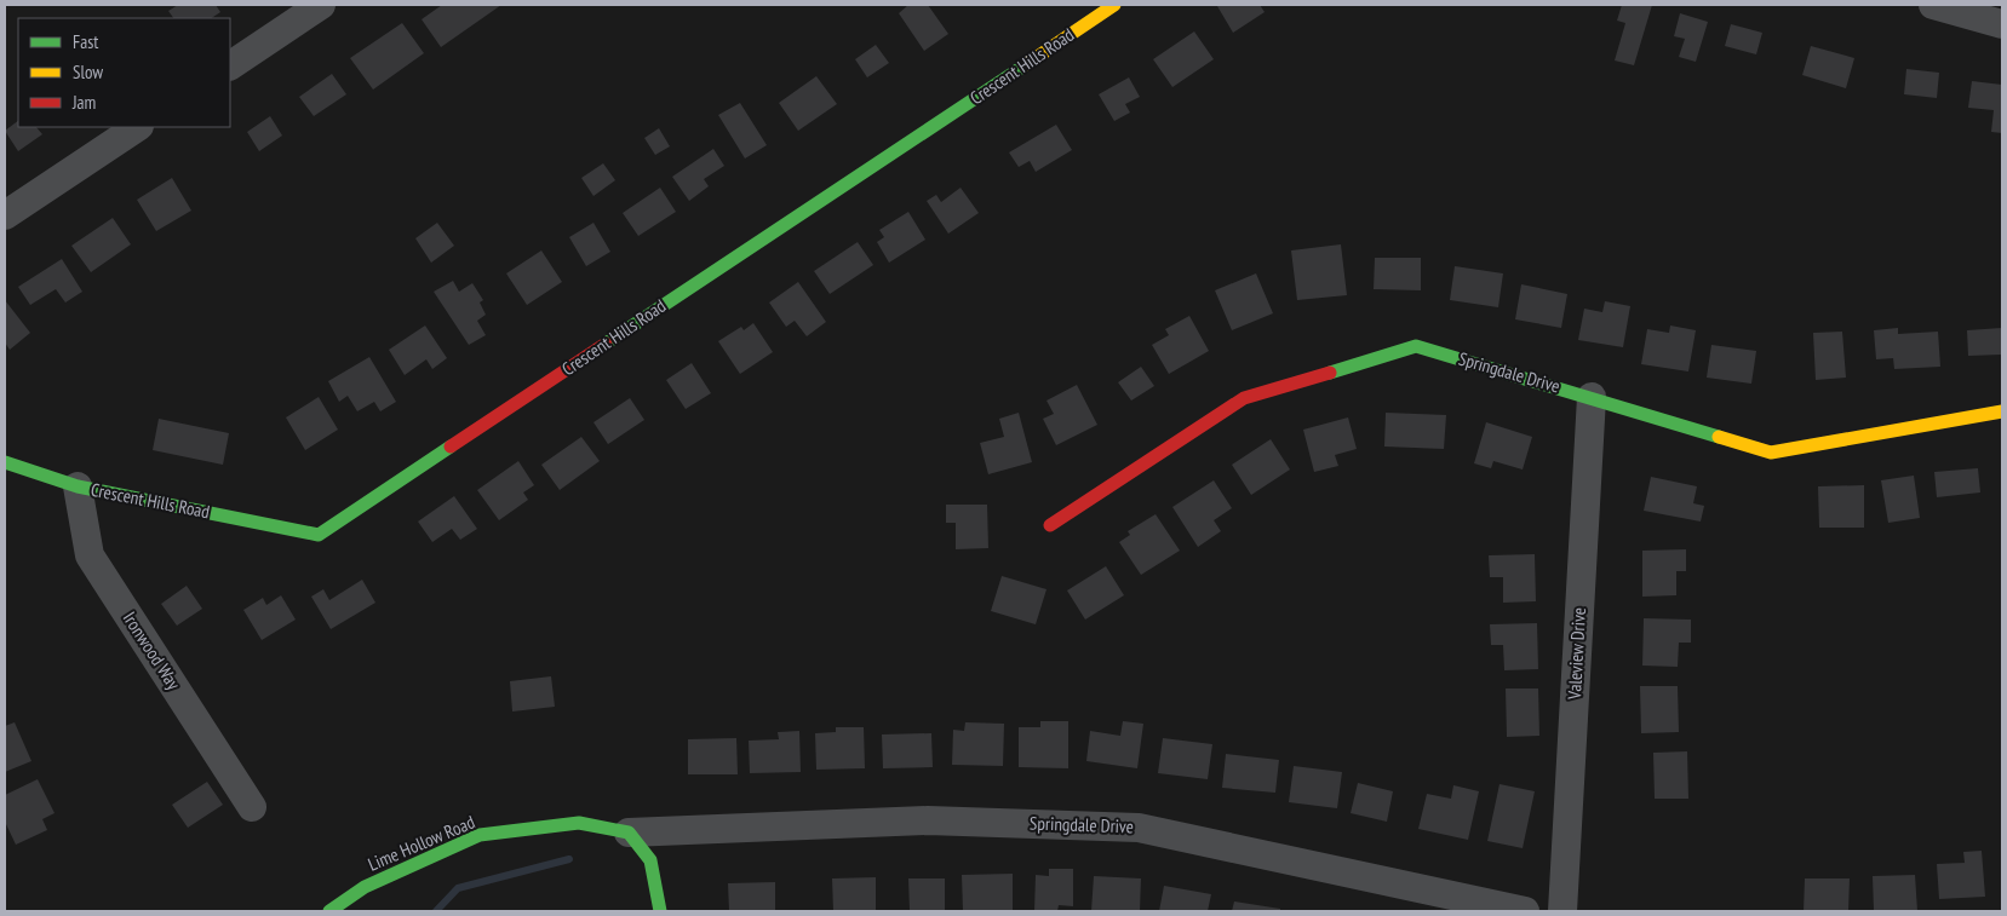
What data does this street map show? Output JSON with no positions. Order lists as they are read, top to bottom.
{
  "streets": {
    "street": [
      "Crescent Hills Road",
      "Springdale Drive",
      "Ironwood Way",
      "Valeview Drive",
      "Lime Hollow Road"
    ]
  },
  "crossings": [
    ["Crescent Hills Road", "Ironwood Way"],
    ["Springdale Drive", "Valeview Drive"],
    ["Springdale Drive", "Lime Hollow Road"]
  ],
  "legend": ["Fast", "Slow", "Jam"]
}
